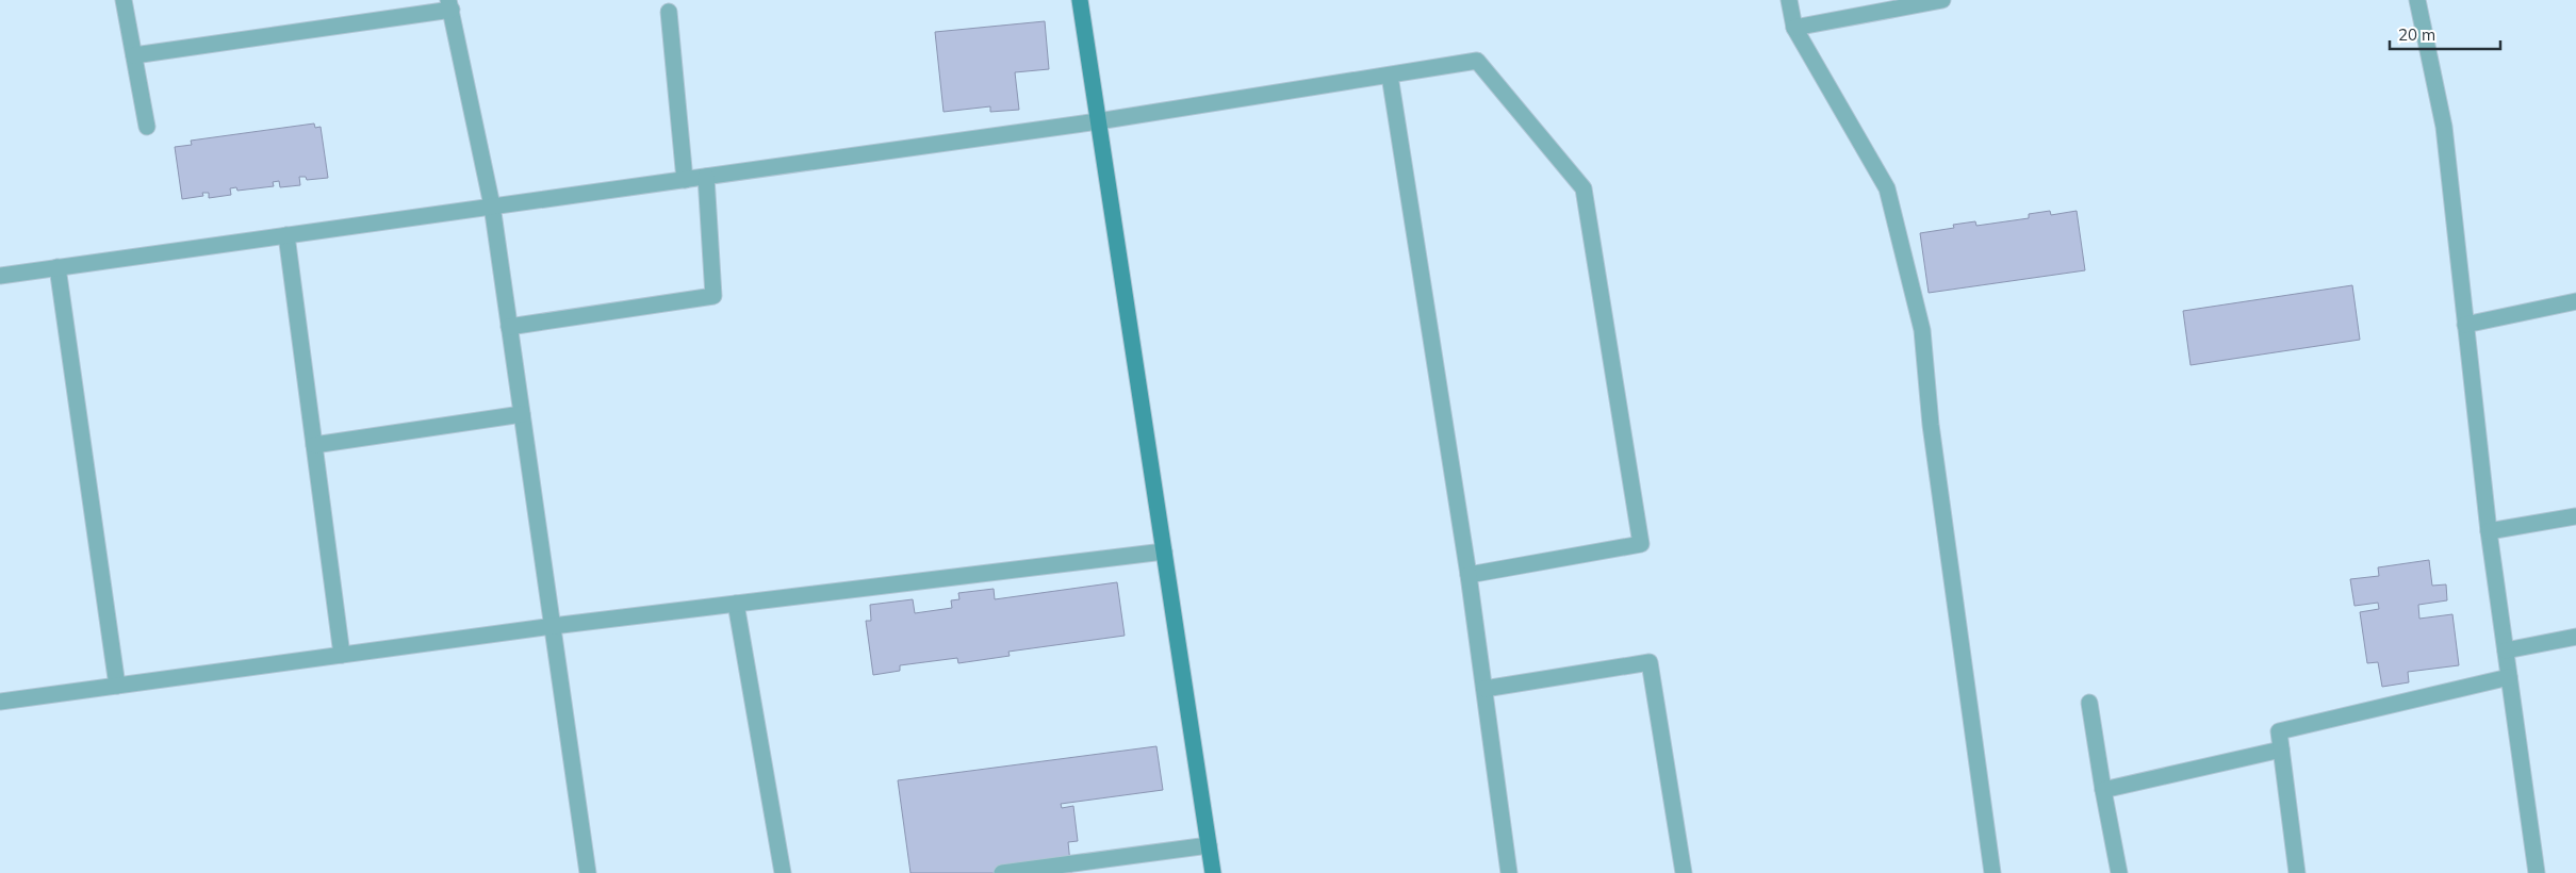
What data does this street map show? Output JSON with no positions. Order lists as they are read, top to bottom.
{
  "scale_bar": "20 m"
}
